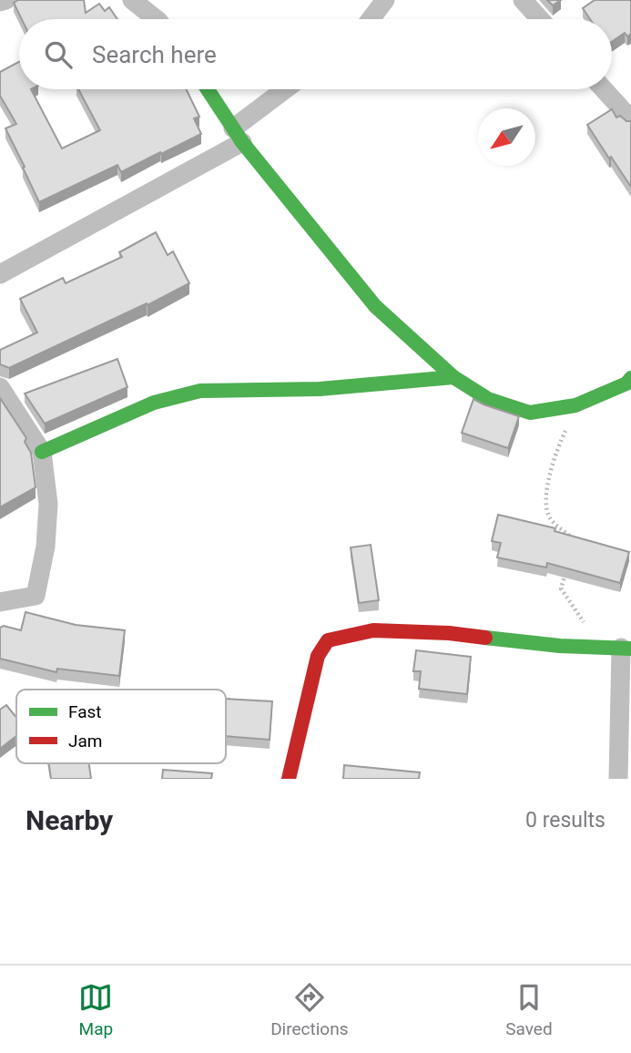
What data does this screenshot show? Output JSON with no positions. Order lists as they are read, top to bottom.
{
  "legend": ["Fast", "Jam"],
  "north": "bottom left",
  "page": {
    "search": "Search here",
    "heading": ["Nearby", "0 results"],
    "nav": ["Map", "Directions", "Saved"]
  }
}
